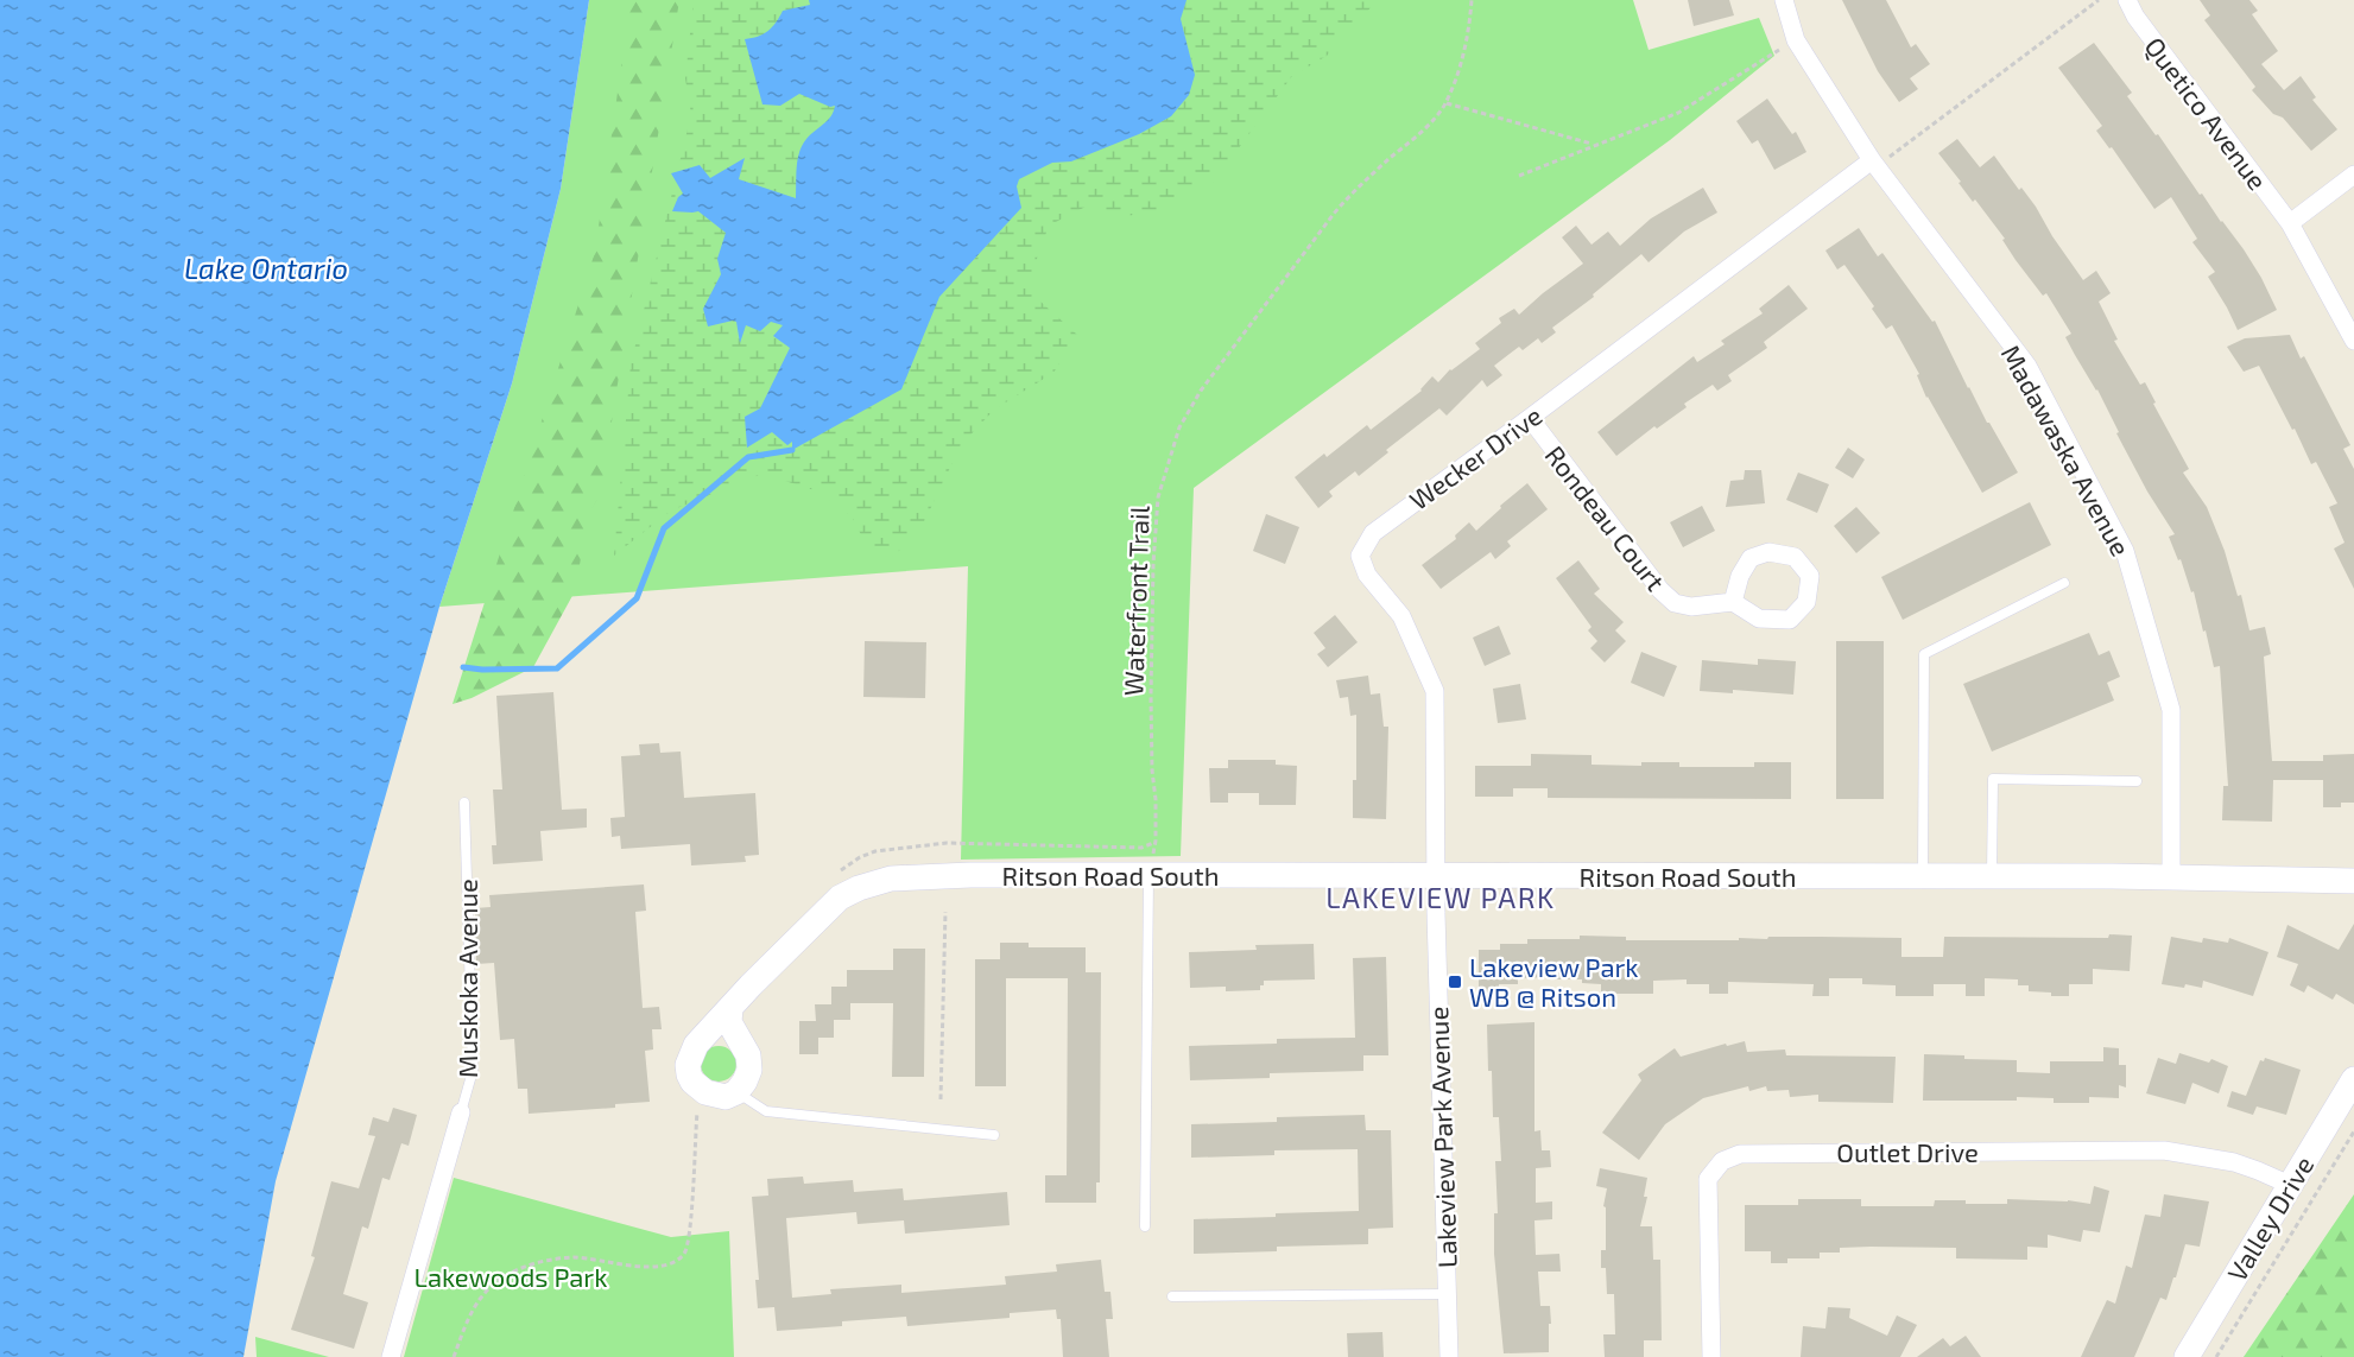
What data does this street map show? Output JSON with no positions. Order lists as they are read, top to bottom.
{
  "streets": {
    "street": [
      "Quetico Avenue",
      "Madawaska Avenue",
      "Wecker Drive",
      "Rondeau Court",
      "Ritson Road South",
      "Muskoka Avenue",
      "Lakeview Park Avenue",
      "Outlet Drive",
      "Valley Drive"
    ],
    "path": ["Waterfront Trail"]
  },
  "crossings": [
    ["Madawaska Avenue", "Wecker Drive"],
    ["Madawaska Avenue", "Ritson Road South"],
    ["Wecker Drive", "Rondeau Court"],
    ["Wecker Drive", "Ritson Road South"],
    ["Wecker Drive", "Lakeview Park Avenue"],
    ["Ritson Road South", "Lakeview Park Avenue"],
    ["Outlet Drive", "Valley Drive"]
  ],
  "districts": ["LAKEVIEW PARK"],
  "water": ["Lake Ontario"],
  "parks": ["Lakewoods Park"],
  "places": {
    "transit": ["Lakeview Park WB @ Ritson"]
  }
}
